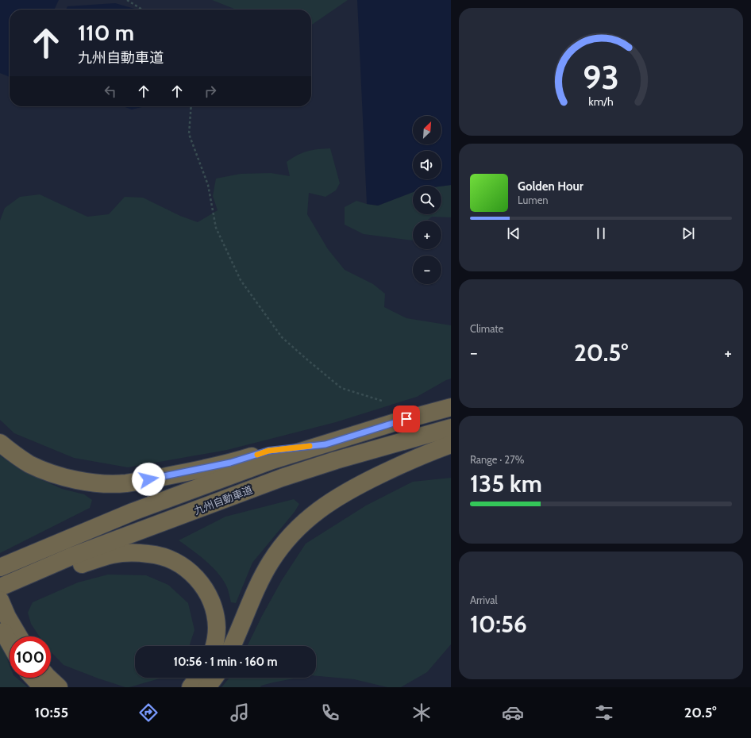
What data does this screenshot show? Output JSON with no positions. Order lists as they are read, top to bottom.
{
  "streets": {
    "highway": ["九州自動車道"]
  },
  "north": "top right",
  "page": {
    "turn": ["110 m", "九州自動車道"],
    "map_buttons": ["+", "−"],
    "song": ["Golden Hour", "Lumen"],
    "tile": [
      "Climate",
      ["Range · 27%", "135 km"],
      ["Arrival", "10:56"]
    ],
    "heat": ["−", "20.5°", "+"],
    "limit": "100",
    "trip": "10:56 · 1 min · 160 m",
    "tabs": ["10:55", "20.5°"],
    "gauge": ["93", "km/h"]
  }
}
